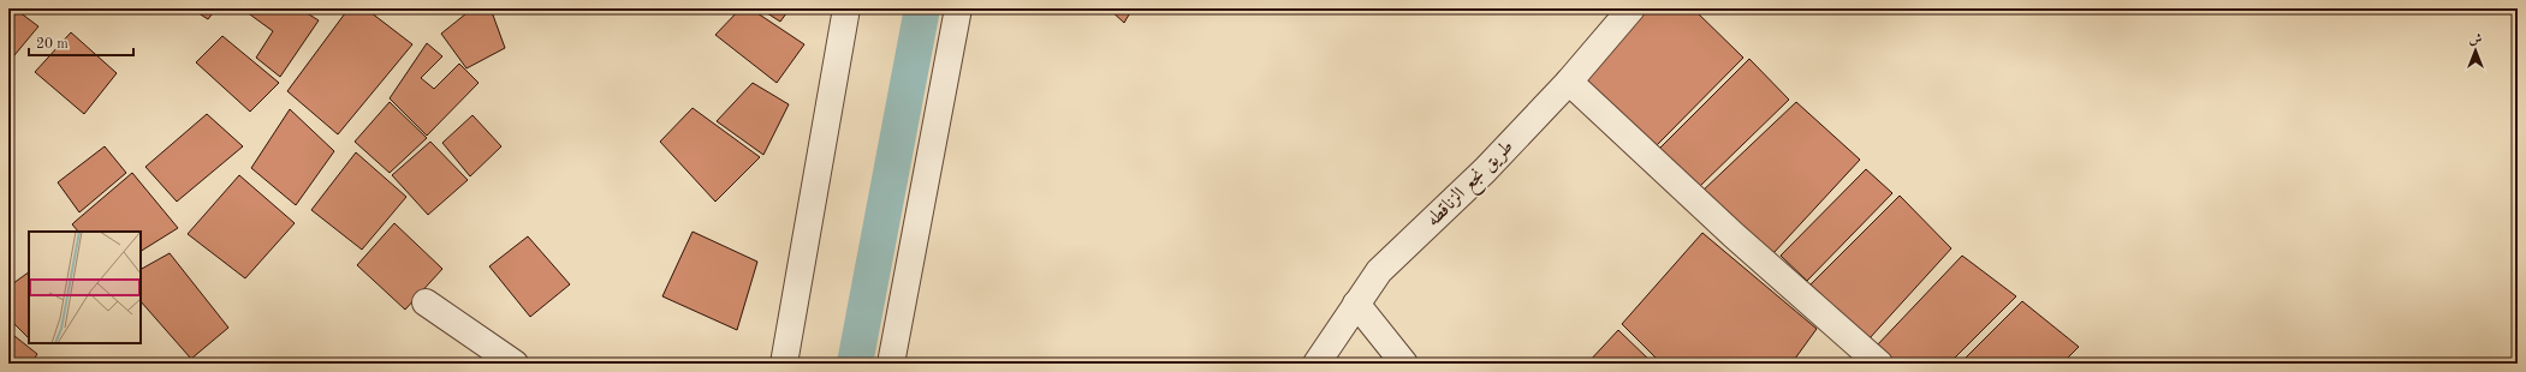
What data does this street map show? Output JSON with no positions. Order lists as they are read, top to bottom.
{
  "streets": {
    "street": ["طريق نجع الزناقطه"]
  },
  "scale_bar": "20 m",
  "north": "top"
}
